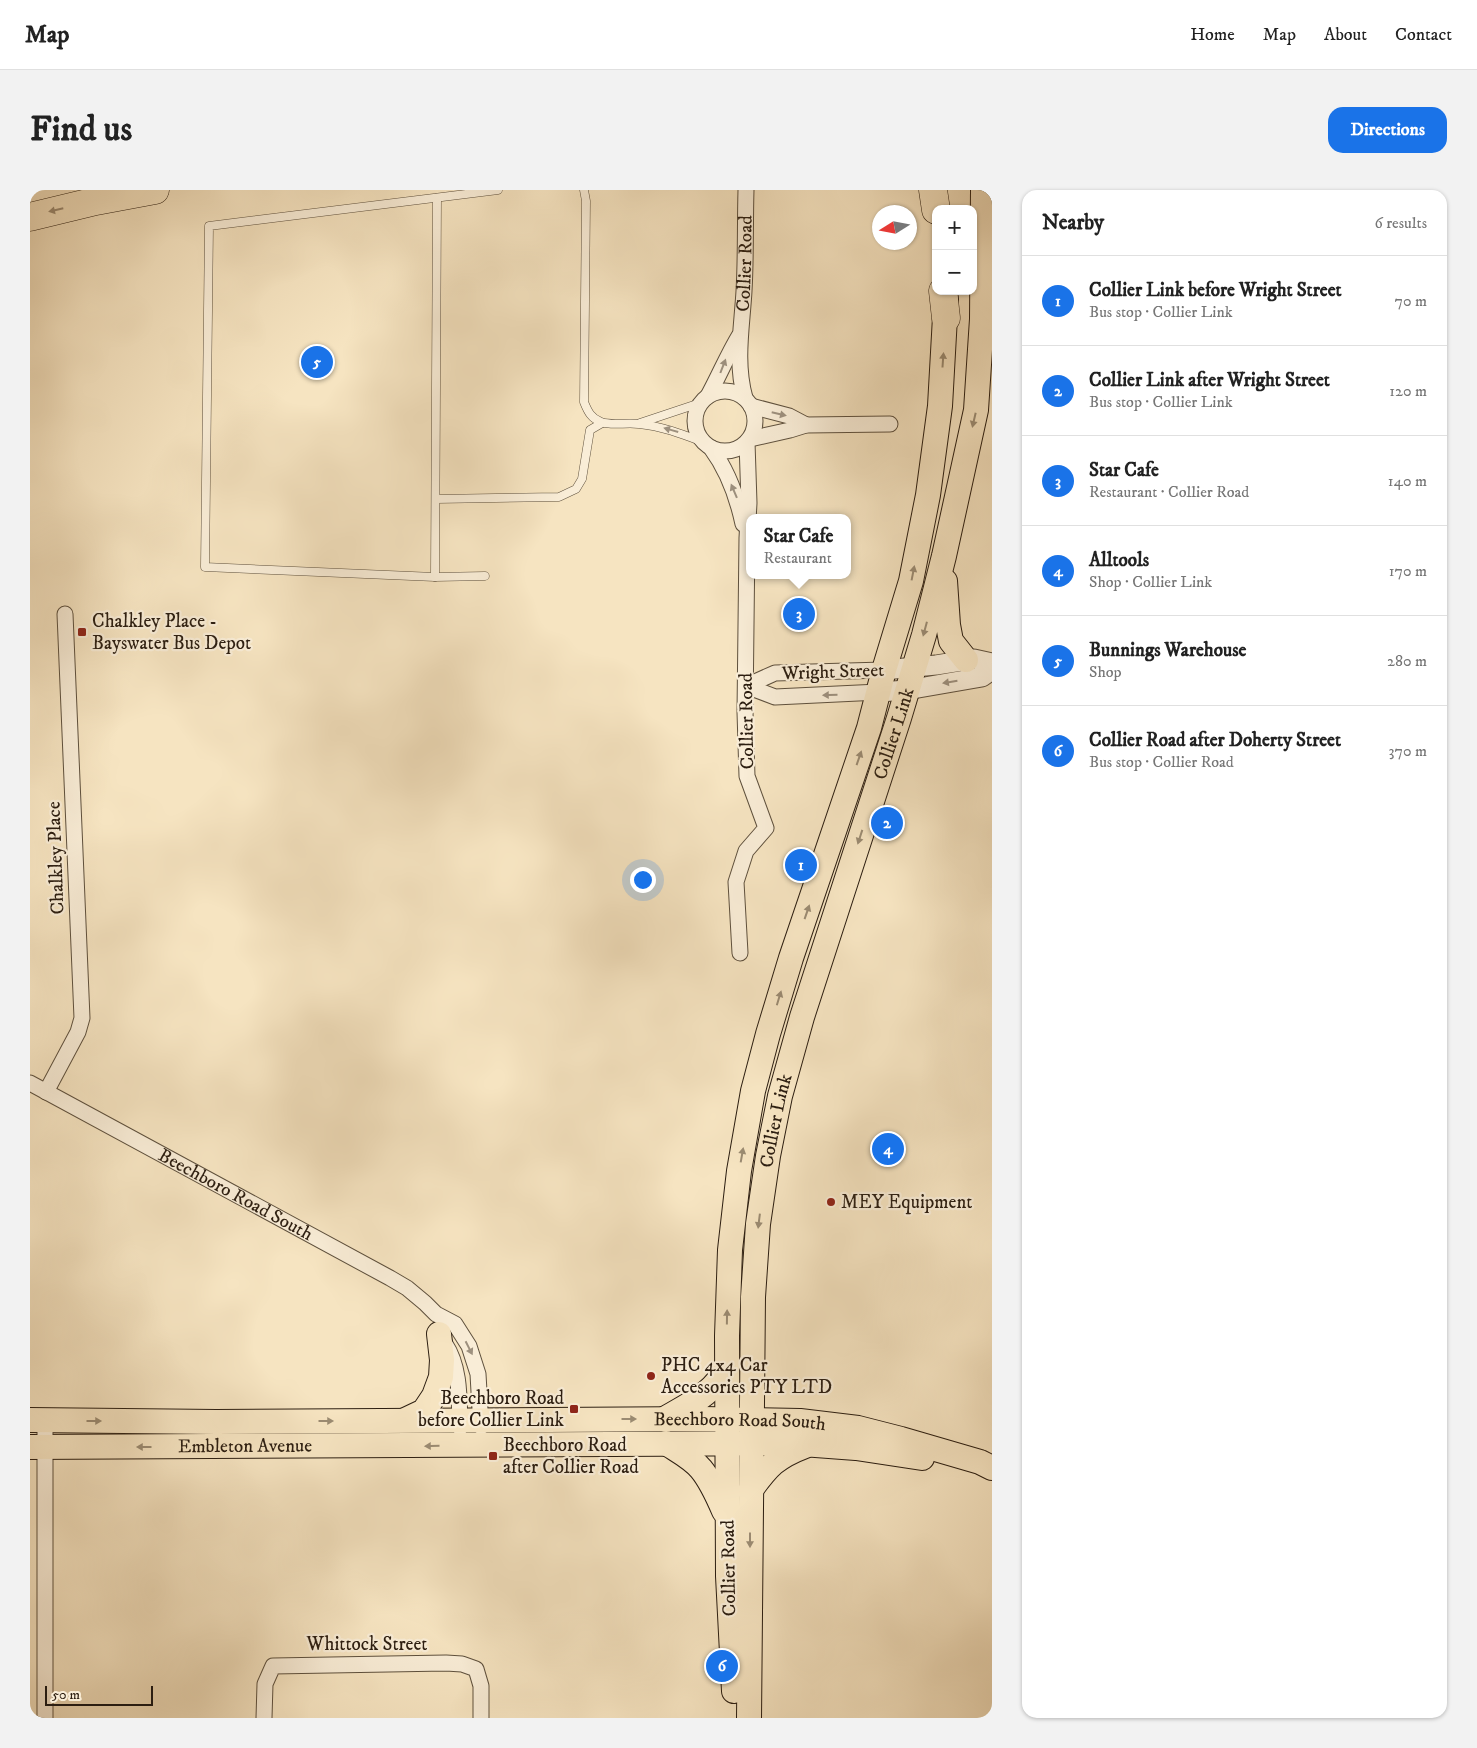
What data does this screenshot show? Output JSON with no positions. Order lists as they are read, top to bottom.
{
  "streets": {
    "main road": [
      "Collier Road",
      "Collier Link",
      "Beechboro Road South",
      "Embleton Avenue"
    ],
    "street": ["Wright Street", "Chalkley Place", "Whittock Street"]
  },
  "crossings": [
    ["Collier Road", "Wright Street"],
    ["Collier Road", "Collier Link"],
    ["Collier Road", "Beechboro Road South"],
    ["Wright Street", "Collier Link"],
    ["Collier Link", "Beechboro Road South"],
    ["Chalkley Place", "Beechboro Road South"],
    ["Beechboro Road South", "Embleton Avenue"]
  ],
  "places": {
    "transit": ["Chalkley Place - Bayswater Bus Depot", "Beechboro Road before Collier Link", "Beechboro Road after Collier Road"],
    "other": ["MEY Equipment", "PHC 4x4 Car Accessories PTY LTD"]
  },
  "scale_bar": "50 m",
  "north": "left",
  "page": {
    "header": "Map",
    "nav": [
      "Home",
      "Map",
      "About",
      "Contact"
    ],
    "buttons": "Directions",
    "title": "Find us",
    "heading": ["Nearby", "6 results"],
    "map_buttons": ["+", "−"],
    "list": [
      {
        "mark": "1",
        "name": "Collier Link before Wright Street",
        "note": "Bus stop · Collier Link",
        "value": "70 m"
      },
      {
        "mark": "2",
        "name": "Collier Link after Wright Street",
        "note": "Bus stop · Collier Link",
        "value": "120 m"
      },
      {
        "mark": "3",
        "name": "Star Cafe",
        "note": "Restaurant · Collier Road",
        "value": "140 m"
      },
      {
        "mark": "4",
        "name": "Alltools",
        "note": "Shop · Collier Link",
        "value": "170 m"
      },
      {
        "mark": "5",
        "name": "Bunnings Warehouse",
        "note": "Shop",
        "value": "280 m"
      },
      {
        "mark": "6",
        "name": "Collier Road after Doherty Street",
        "note": "Bus stop · Collier Road",
        "value": "370 m"
      }
    ],
    "pins": [
      "5",
      "3",
      "2",
      "1",
      "4",
      "6"
    ],
    "popup": ["Star Cafe", "Restaurant"],
    "scale": "50 m"
  }
}
